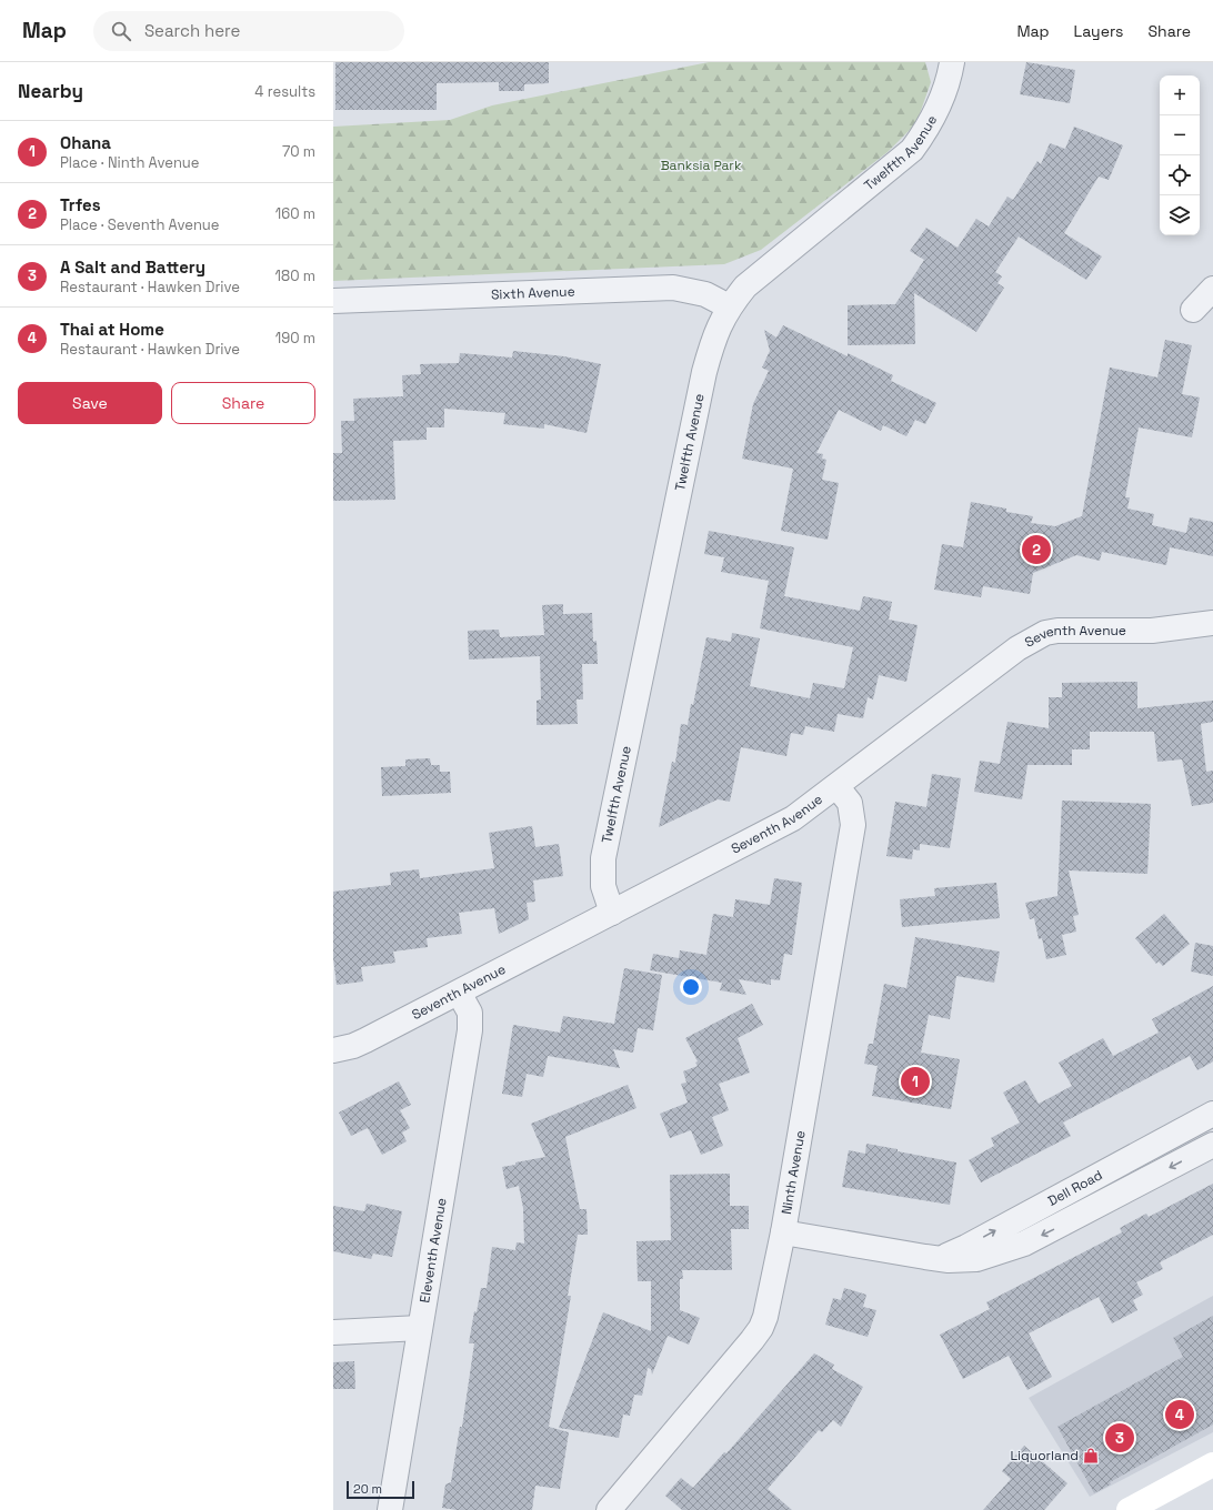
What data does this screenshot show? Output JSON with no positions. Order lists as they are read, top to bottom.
{
  "streets": {
    "street": [
      "Twelfth Avenue",
      "Sixth Avenue",
      "Seventh Avenue",
      "Ninth Avenue",
      "Dell Road",
      "Eleventh Avenue"
    ]
  },
  "crossings": [
    ["Twelfth Avenue", "Sixth Avenue"],
    ["Twelfth Avenue", "Seventh Avenue"],
    ["Seventh Avenue", "Ninth Avenue"],
    ["Seventh Avenue", "Eleventh Avenue"],
    ["Ninth Avenue", "Dell Road"]
  ],
  "parks": ["Banksia Park"],
  "places": {
    "shop": ["Liquorland"]
  },
  "scale_bar": "20 m",
  "page": {
    "header": "Map",
    "search": "Search here",
    "nav": ["Map", "Layers", "Share"],
    "heading": ["Nearby", "4 results"],
    "map_buttons": ["+", "−"],
    "list": [
      {
        "mark": "1",
        "name": "Ohana",
        "note": "Place · Ninth Avenue",
        "value": "70 m"
      },
      {
        "mark": "2",
        "name": "Trfes",
        "note": "Place · Seventh Avenue",
        "value": "160 m"
      },
      {
        "mark": "3",
        "name": "A Salt and Battery",
        "note": "Restaurant · Hawken Drive",
        "value": "180 m"
      },
      {
        "mark": "4",
        "name": "Thai at Home",
        "note": "Restaurant · Hawken Drive",
        "value": "190 m"
      }
    ],
    "buttons": ["Save", "Share"],
    "pins": [
      "2",
      "1",
      "4",
      "3"
    ],
    "scale": "20 m"
  }
}
